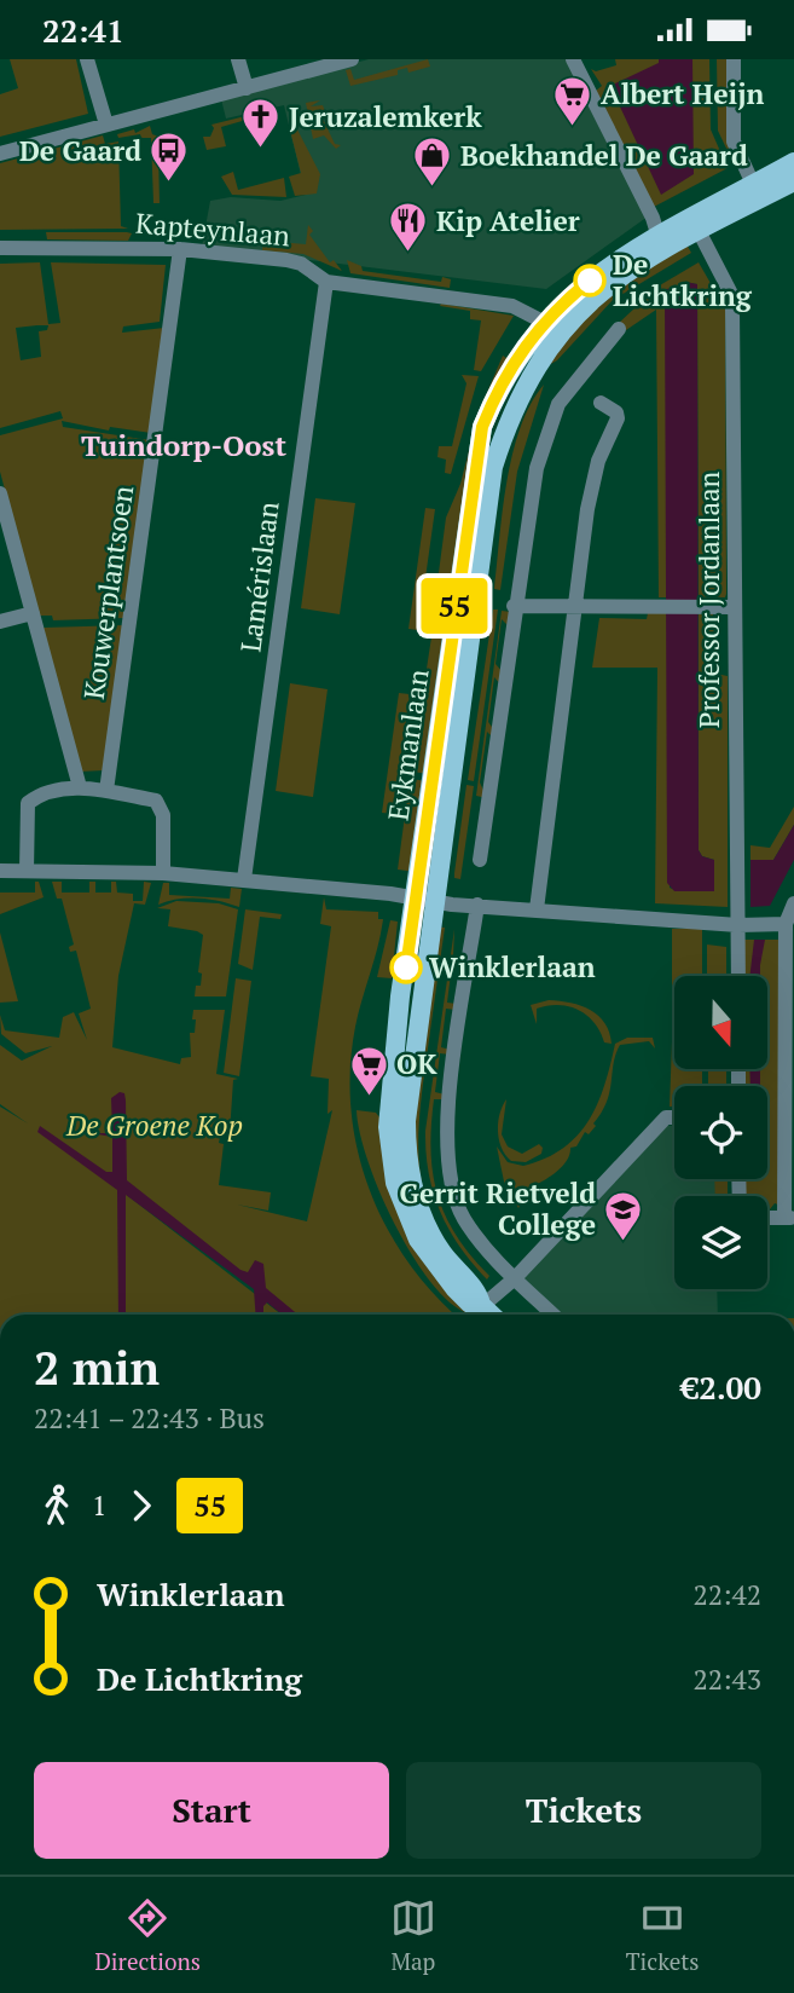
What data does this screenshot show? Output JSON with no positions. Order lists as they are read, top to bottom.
{
  "streets": {
    "main road": ["Eykmanlaan"],
    "street": [
      "Kapteynlaan",
      "Lamérislaan",
      "Kouwerplantsoen",
      "Professor Jordanlaan"
    ]
  },
  "crossings": [
    ["Kapteynlaan", "Lamérislaan"],
    ["Kapteynlaan", "Kouwerplantsoen"],
    ["Kapteynlaan", "Eykmanlaan"],
    ["Professor Jordanlaan", "Eykmanlaan"]
  ],
  "districts": ["Tuindorp-Oost"],
  "parks": ["De Groene Kop"],
  "places": {
    "supermarket": ["Albert Heijn", "OK"],
    "church": ["Jeruzalemkerk"],
    "bus stop": ["De Gaard"],
    "shop": ["Boekhandel De Gaard"],
    "restaurant": ["Kip Atelier"],
    "other": ["De Lichtkring", "Winklerlaan"],
    "school or university": ["Gerrit Rietveld College"]
  },
  "lines": ["bus line 55"],
  "north": "bottom",
  "page": {
    "status": "22:41",
    "on_map": "55",
    "heading": ["2 min", "22:41 – 22:43 · Bus", "€2.00"],
    "legs": ["1", "55"],
    "list": [
      {
        "name": "Winklerlaan",
        "value": "22:42"
      },
      {
        "name": "De Lichtkring",
        "value": "22:43"
      }
    ],
    "buttons": ["Start", "Tickets"],
    "tabs": ["Directions", "Map", "Tickets"]
  }
}
